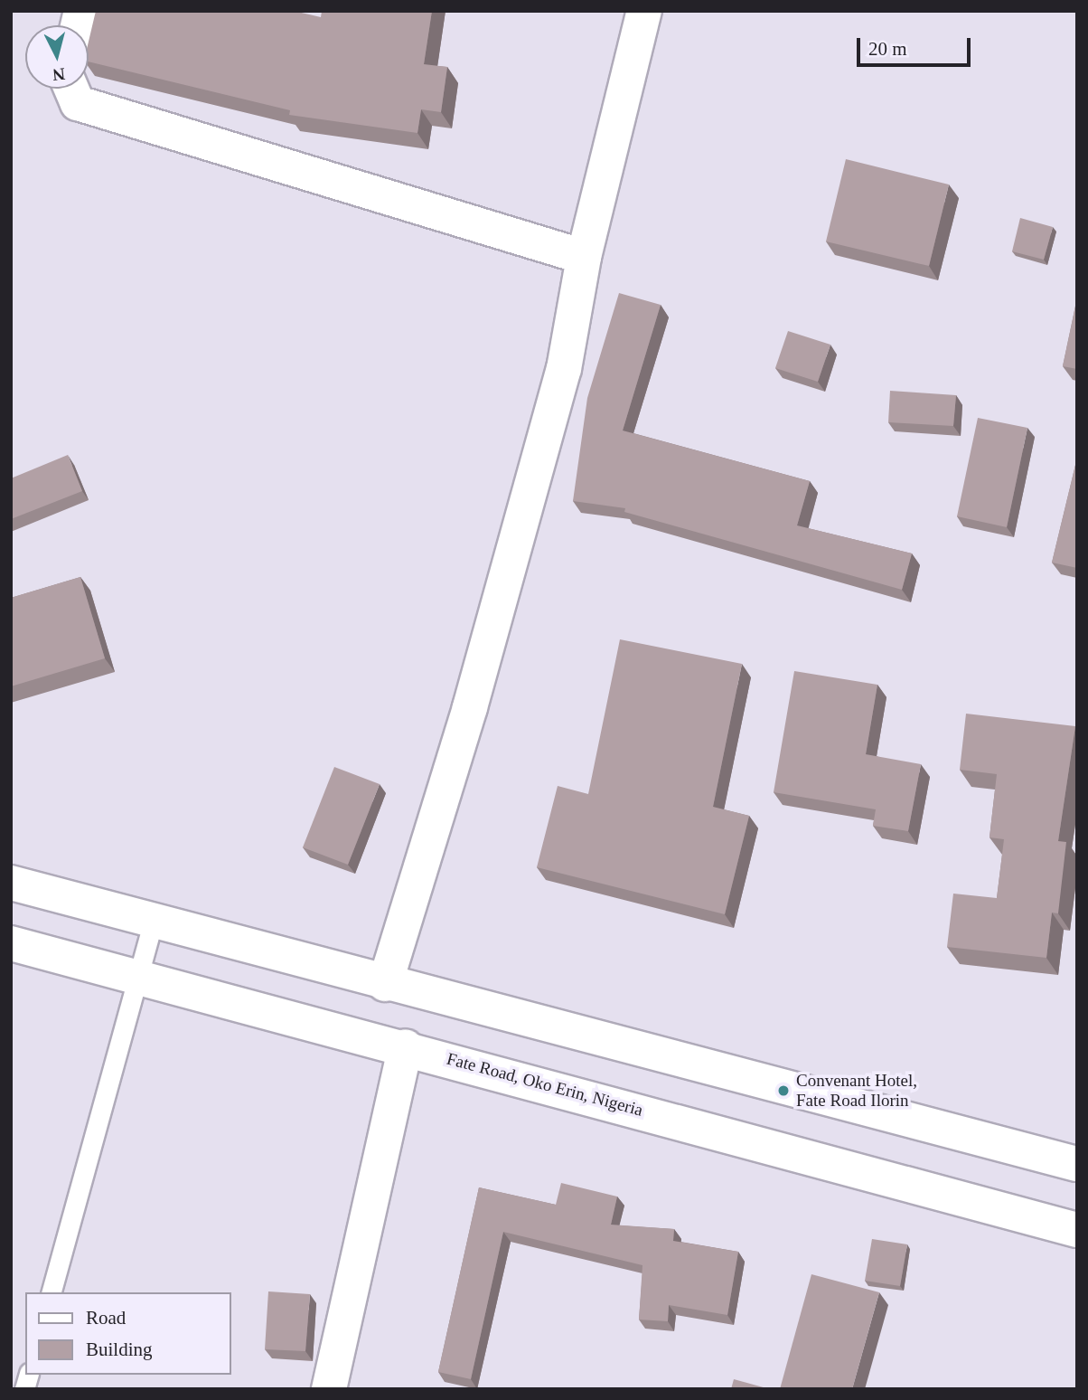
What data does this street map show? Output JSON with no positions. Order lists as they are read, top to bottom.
{
  "streets": {
    "street": ["Fate Road, Oko Erin, Nigeria"]
  },
  "places": ["Convenant Hotel, Fate Road Ilorin"],
  "legend": ["Road", "Building"],
  "scale_bar": "20 m",
  "north": "bottom"
}
